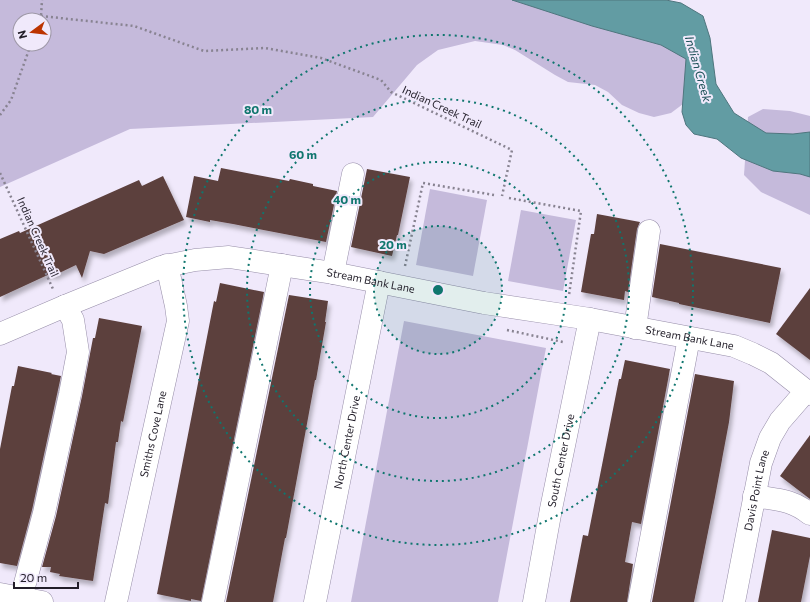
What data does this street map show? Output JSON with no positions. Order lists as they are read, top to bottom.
{
  "streets": {
    "street": [
      "Stream Bank Lane",
      "Smiths Cove Lane",
      "North Center Drive",
      "South Center Drive",
      "Davis Point Lane"
    ],
    "path": ["Indian Creek Trail"]
  },
  "crossings": [
    ["Indian Creek Trail", "Stream Bank Lane"],
    ["Stream Bank Lane", "Smiths Cove Lane"],
    ["Stream Bank Lane", "North Center Drive"],
    ["Stream Bank Lane", "South Center Drive"],
    ["Stream Bank Lane", "Davis Point Lane"]
  ],
  "water": ["Indian Creek"],
  "scale_bar": "20 m",
  "north": "left",
  "rings": [
    "80 m",
    "60 m",
    "40 m",
    "20 m"
  ]
}
